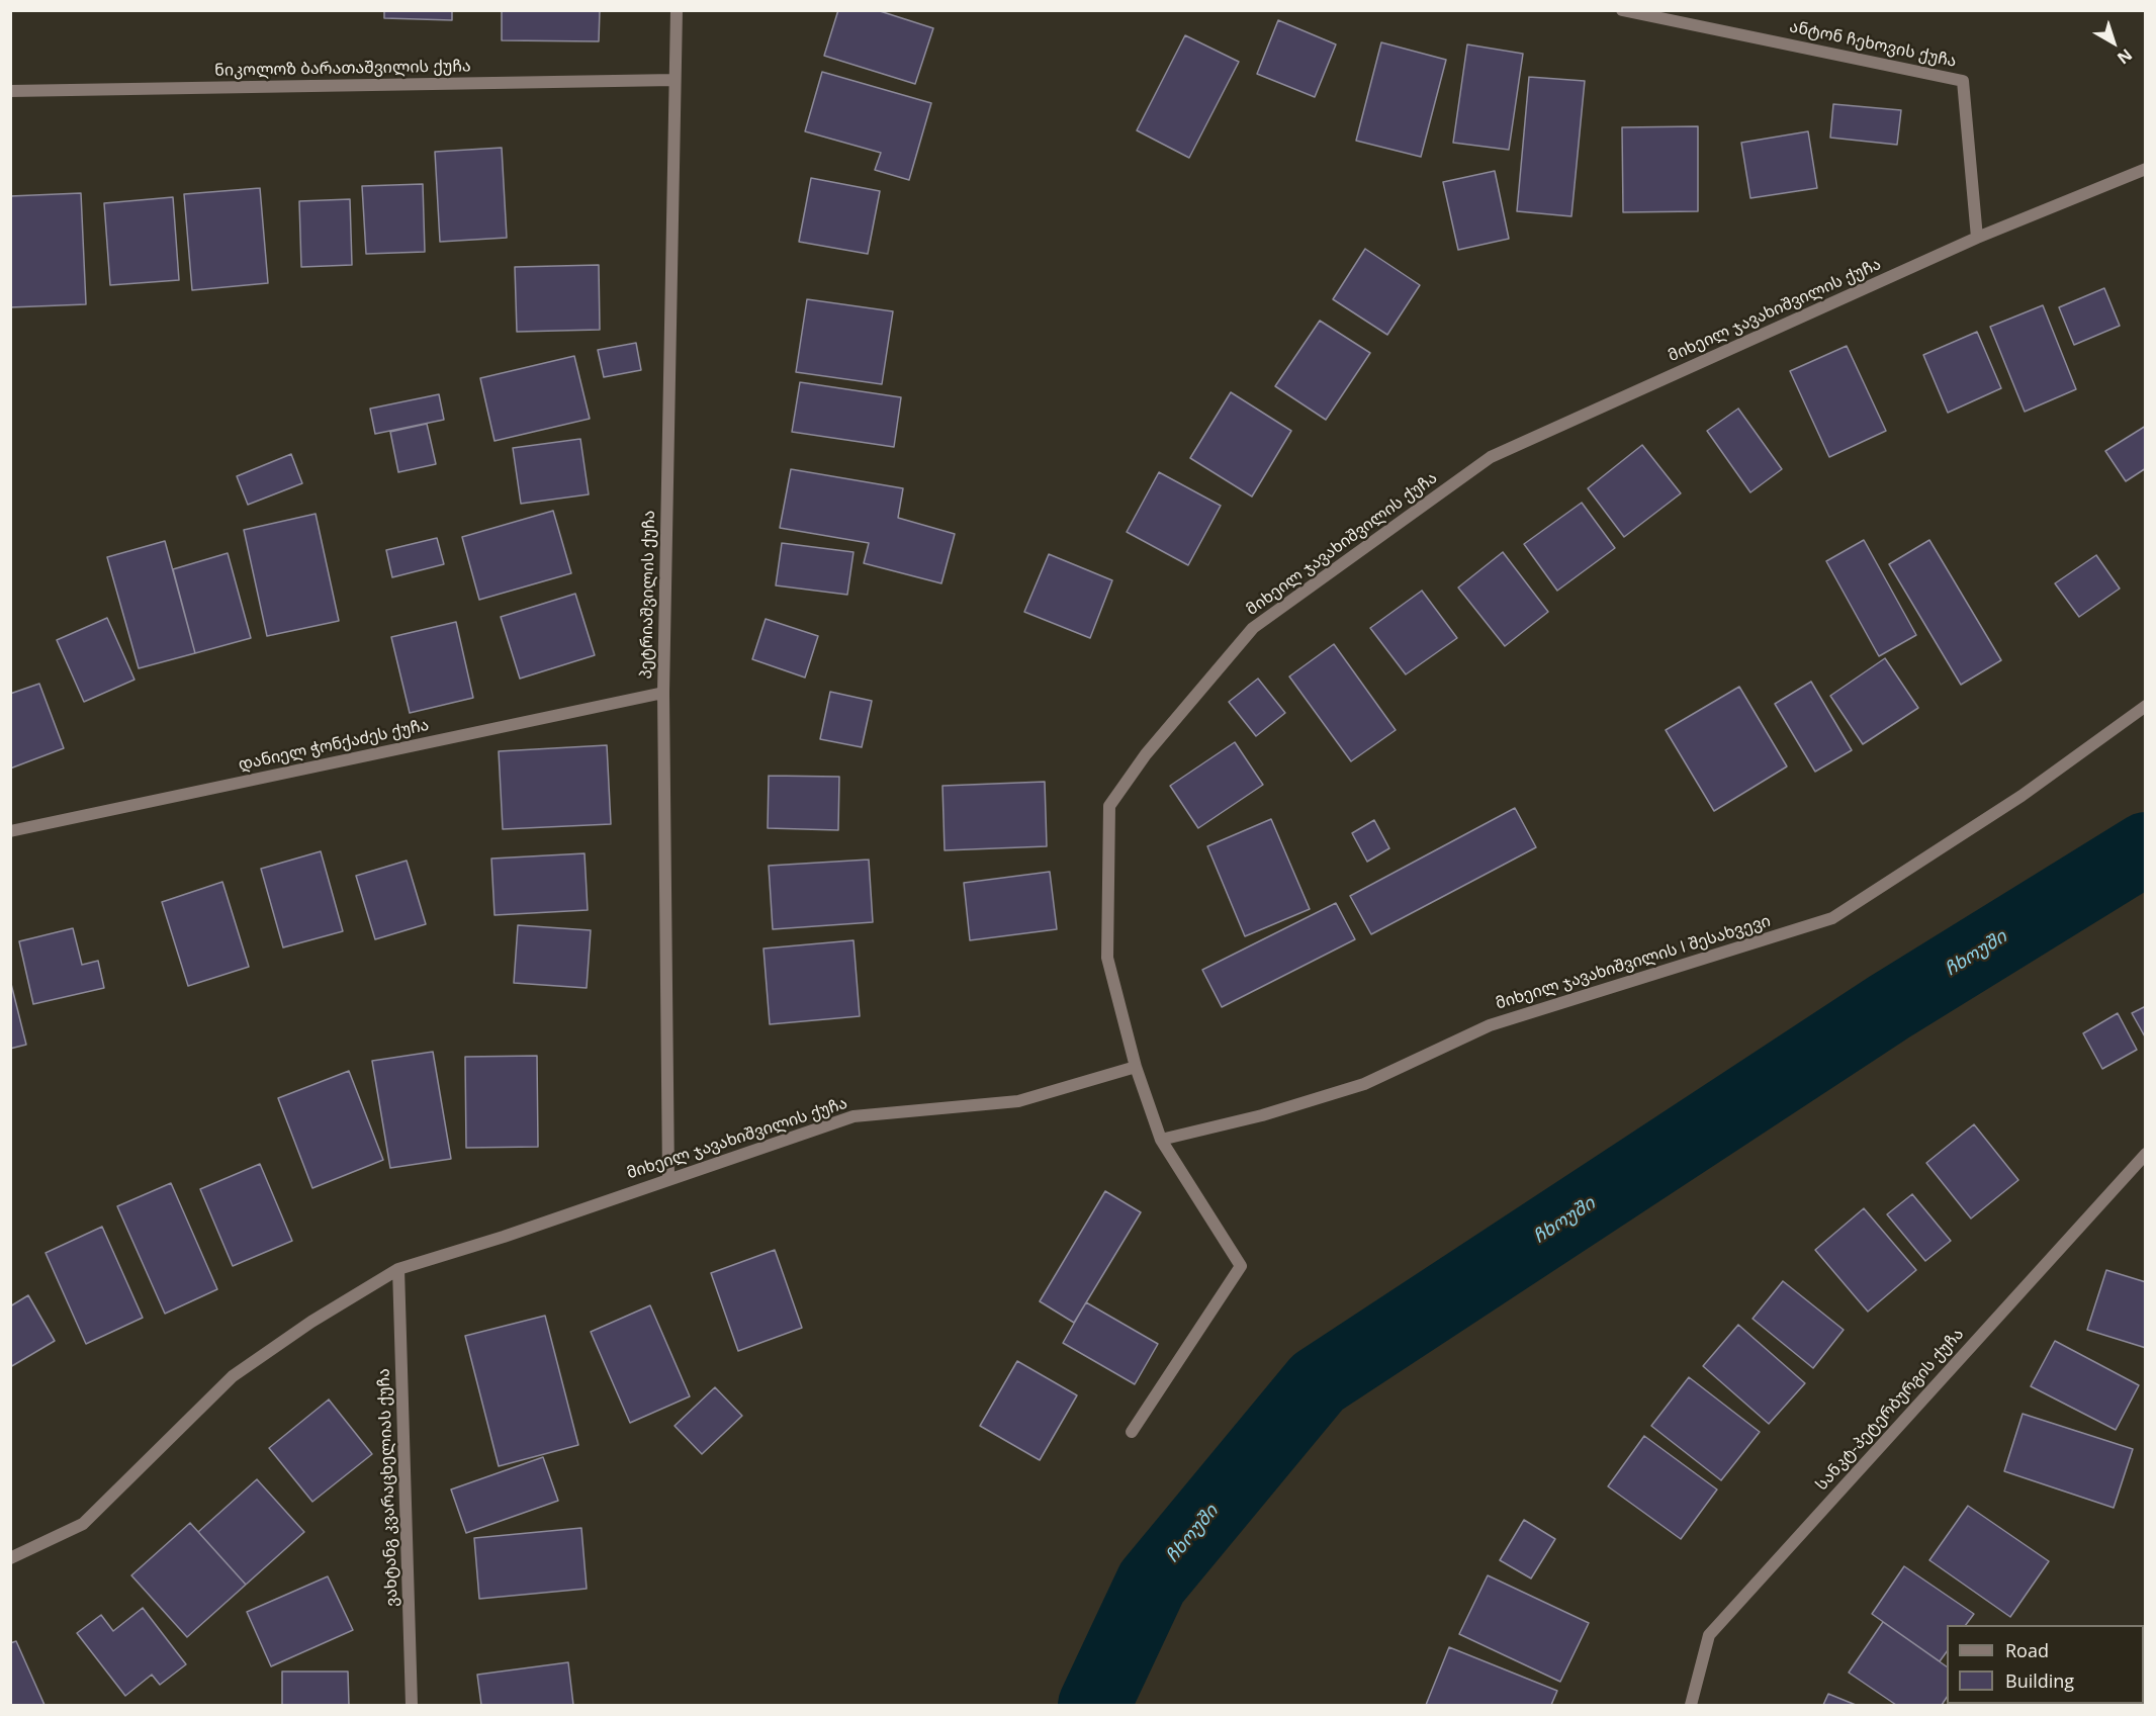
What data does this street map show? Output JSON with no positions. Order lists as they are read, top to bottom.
{
  "streets": {
    "street": [
      "ანტონ ჩეხოვის ქუჩა",
      "ნიკოლოზ ბარათაშვილის ქუჩა",
      "მიხეილ ჯავახიშვილის ქუჩა",
      "პეტრიაშვილის ქუჩა",
      "დანიელ ჭონქაძეს ქუჩა",
      "მიხეილ ჯავახიშვილის I შესახვევი",
      "სანკტ-პეტერბურგის ქუჩა",
      "ვახტანგ კვარაცხელიას ქუჩა"
    ]
  },
  "crossings": [
    ["ანტონ ჩეხოვის ქუჩა", "მიხეილ ჯავახიშვილის ქუჩა"],
    ["ნიკოლოზ ბარათაშვილის ქუჩა", "პეტრიაშვილის ქუჩა"],
    ["მიხეილ ჯავახიშვილის ქუჩა", "პეტრიაშვილის ქუჩა"],
    ["მიხეილ ჯავახიშვილის ქუჩა", "ვახტანგ კვარაცხელიას ქუჩა"],
    ["პეტრიაშვილის ქუჩა", "დანიელ ჭონქაძეს ქუჩა"]
  ],
  "water": ["ჩხოუში"],
  "legend": ["Road", "Building"],
  "north": "bottom right"
}
